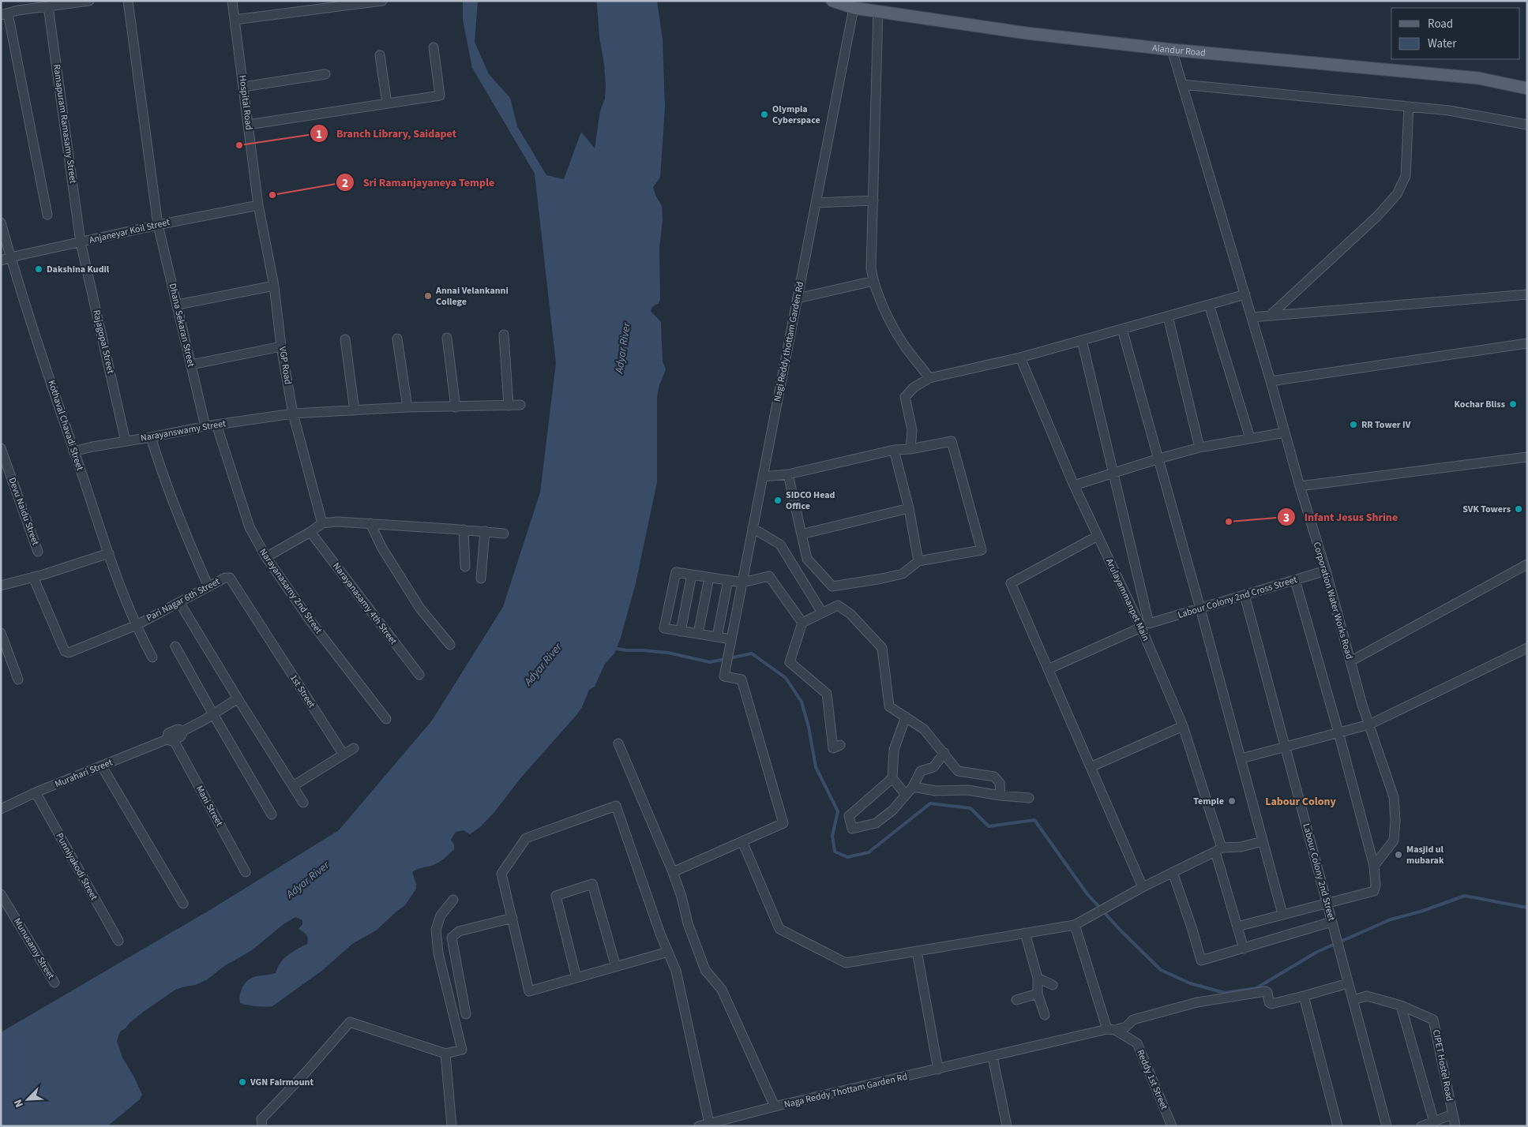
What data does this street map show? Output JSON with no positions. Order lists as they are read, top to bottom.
{
  "streets": {
    "main road": ["Alandur Road"],
    "street": [
      "Hospital Road",
      "Ramapuram Ramasamy Street",
      "Anjaneyar Koil Street",
      "Dhana Sekaran Street",
      "Rajagopal Street",
      "Nagi Reddy thottam Garden Rd",
      "VGP Road",
      "Kothaval Chavadi Street",
      "Narayanswamy Street",
      "Devu Naidu Street",
      "Narayanasamy 2nd Street",
      "Labour Colony 2nd Cross Street",
      "Pari Nagar 6th Street",
      "Arulayammanpet Main",
      "Corporation Water Works Road",
      "Narayanasamy 4th Street",
      "1st Street",
      "Murahari Street",
      "Mani Street",
      "Punniyakodi Street",
      "Labour Colony 2nd Street",
      "Munusamy Street",
      "CIPET Hostel Road",
      "Reddy 1st Street",
      "Naga Reddy Thottam Garden Rd"
    ]
  },
  "crossings": [
    ["Alandur Road", "Nagi Reddy thottam Garden Rd"],
    ["Alandur Road", "Corporation Water Works Road"],
    ["Hospital Road", "Anjaneyar Koil Street"],
    ["Hospital Road", "VGP Road"],
    ["Ramapuram Ramasamy Street", "Anjaneyar Koil Street"],
    ["Ramapuram Ramasamy Street", "Rajagopal Street"],
    ["Anjaneyar Koil Street", "Dhana Sekaran Street"],
    ["Anjaneyar Koil Street", "Rajagopal Street"],
    ["Anjaneyar Koil Street", "VGP Road"],
    ["Anjaneyar Koil Street", "Kothaval Chavadi Street"],
    ["Dhana Sekaran Street", "Narayanswamy Street"],
    ["Rajagopal Street", "Narayanswamy Street"],
    ["VGP Road", "Narayanswamy Street"],
    ["Kothaval Chavadi Street", "Narayanswamy Street"],
    ["Kothaval Chavadi Street", "Pari Nagar 6th Street"],
    ["Narayanswamy Street", "Narayanasamy 2nd Street"],
    ["Labour Colony 2nd Cross Street", "Arulayammanpet Main"],
    ["Labour Colony 2nd Cross Street", "Corporation Water Works Road"],
    ["Labour Colony 2nd Cross Street", "Labour Colony 2nd Street"],
    ["Pari Nagar 6th Street", "1st Street"],
    ["Murahari Street", "Mani Street"],
    ["Murahari Street", "Punniyakodi Street"],
    ["Labour Colony 2nd Street", "CIPET Hostel Road"],
    ["Reddy 1st Street", "Naga Reddy Thottam Garden Rd"]
  ],
  "districts": ["Labour Colony"],
  "water": ["Adyar River"],
  "places": [
    "Olympia Cyberspace",
    "Branch Library, Saidapet",
    "Sri Ramanjayaneya Temple",
    "Dakshina Kudil",
    "Annai Velankanni College",
    "Kochar Bliss",
    "RR Tower IV",
    "SIDCO Head Office",
    "SVK Towers",
    "Infant Jesus Shrine",
    "Temple",
    "Masjid ul mubarak",
    "VGN Fairmount"
  ],
  "legend": ["Road", "Water"],
  "north": "bottom left"
}
